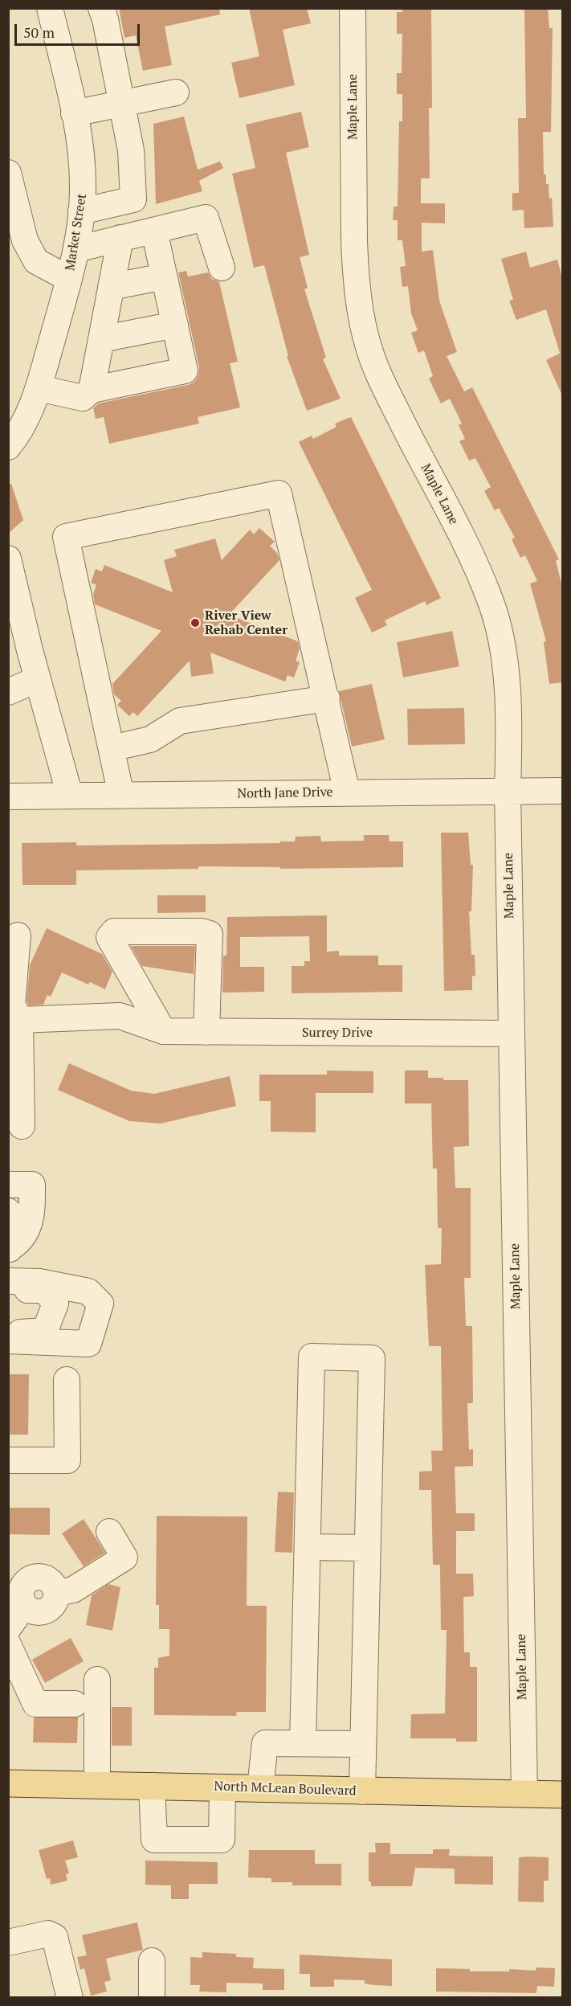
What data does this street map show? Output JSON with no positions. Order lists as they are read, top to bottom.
{
  "streets": {
    "main road": ["North McLean Boulevard"],
    "street": [
      "Maple Lane",
      "Market Street",
      "North Jane Drive",
      "Surrey Drive"
    ]
  },
  "crossings": [
    ["Maple Lane", "North Jane Drive"],
    ["Maple Lane", "Surrey Drive"],
    ["Maple Lane", "North McLean Boulevard"]
  ],
  "places": ["River View Rehab Center"],
  "scale_bar": "50 m"
}
